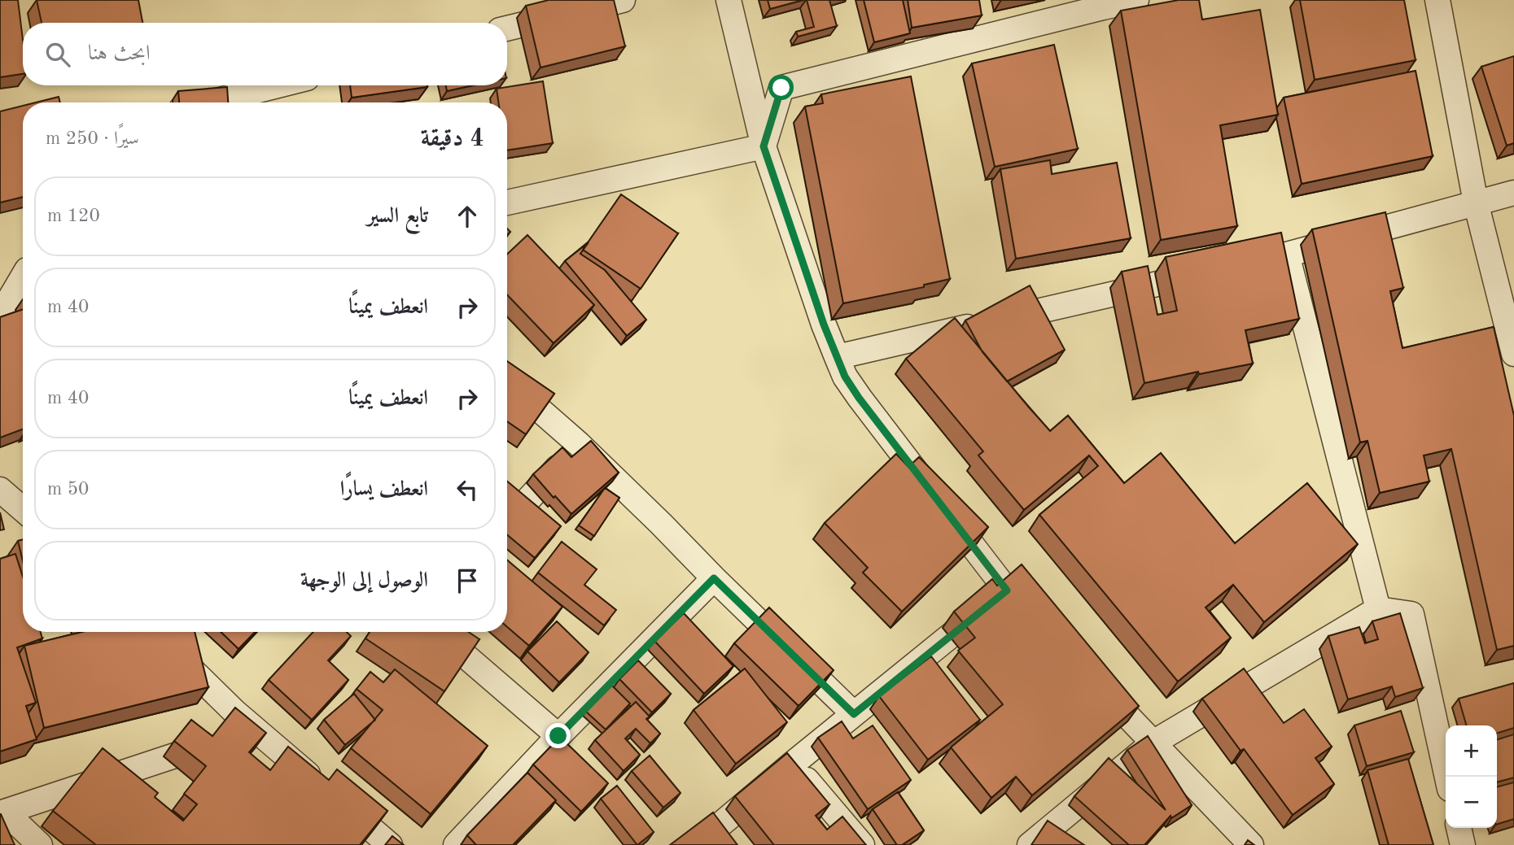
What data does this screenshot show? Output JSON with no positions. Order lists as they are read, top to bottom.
{
  "page": {
    "search": "ابحث هنا",
    "heading": ["4 دقيقة", "سيرًا · 250 m"],
    "list": [
      ["تابع السير", "120 m"],
      ["انعطف يمينًا", "40 m"],
      ["انعطف يمينًا", "40 m"],
      ["انعطف يسارًا", "50 m"],
      "الوصول إلى الوجهة"
    ],
    "map_buttons": ["+", "−"]
  }
}
